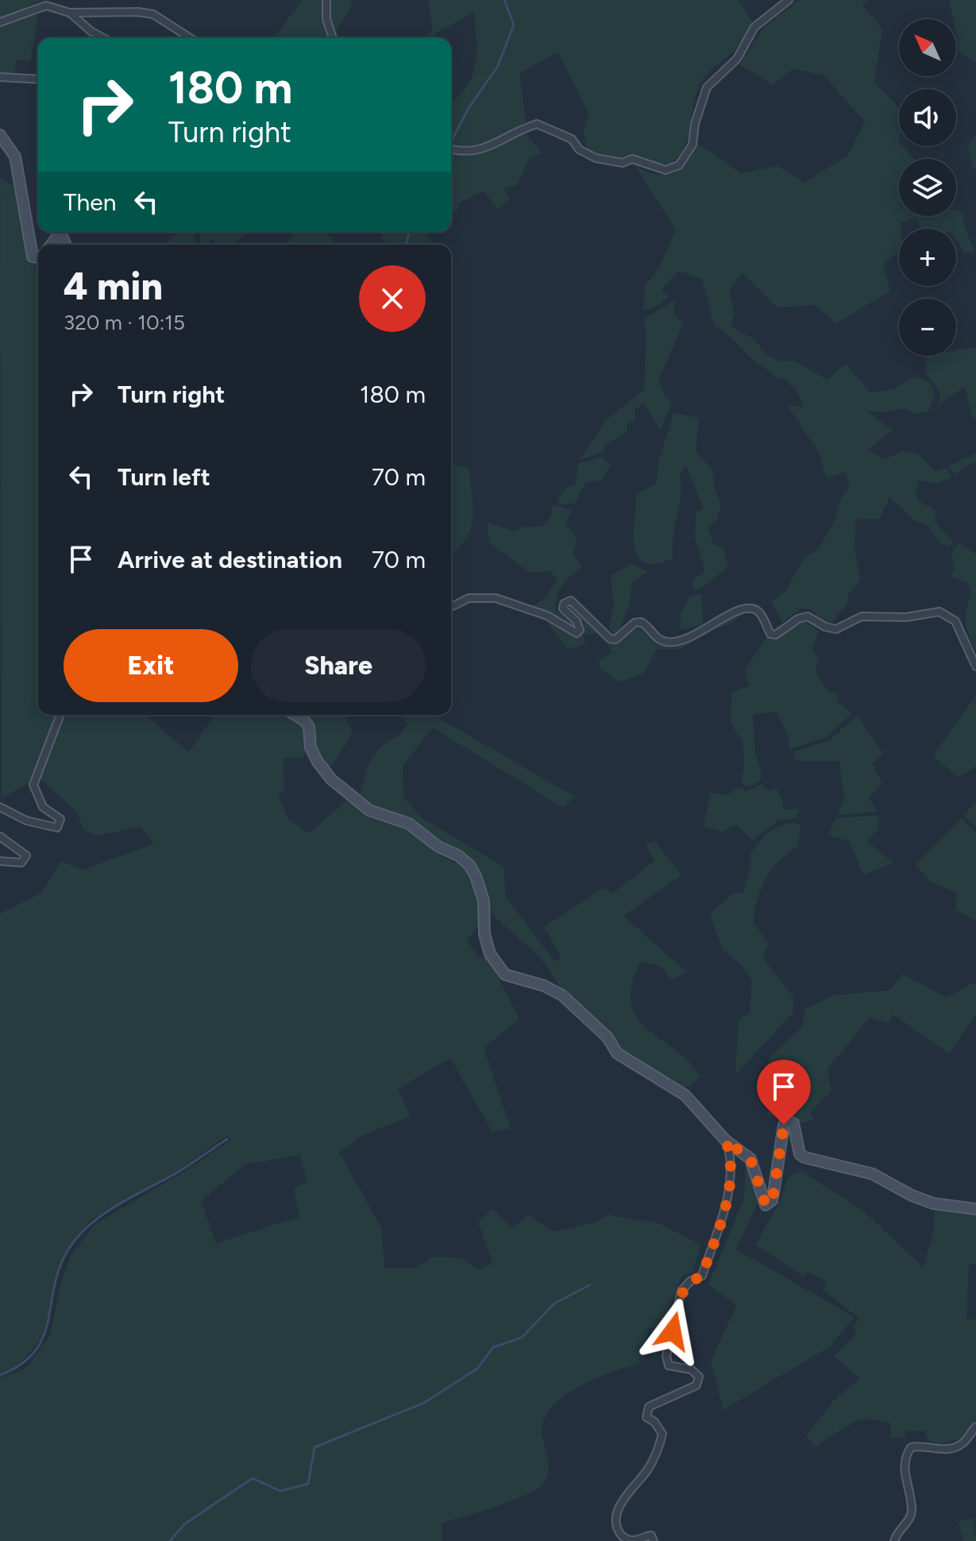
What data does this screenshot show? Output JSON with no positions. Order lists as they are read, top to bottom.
{
  "north": "top left",
  "page": {
    "map_buttons": ["+", "−"],
    "turn": ["180 m", "Turn right"],
    "then": "Then",
    "heading": ["4 min", "320 m · 10:15"],
    "list": [
      {
        "name": "Turn right",
        "value": "180 m"
      },
      {
        "name": "Turn left",
        "value": "70 m"
      },
      {
        "name": "Arrive at destination",
        "value": "70 m"
      }
    ],
    "buttons": ["Exit", "Share"]
  }
}
